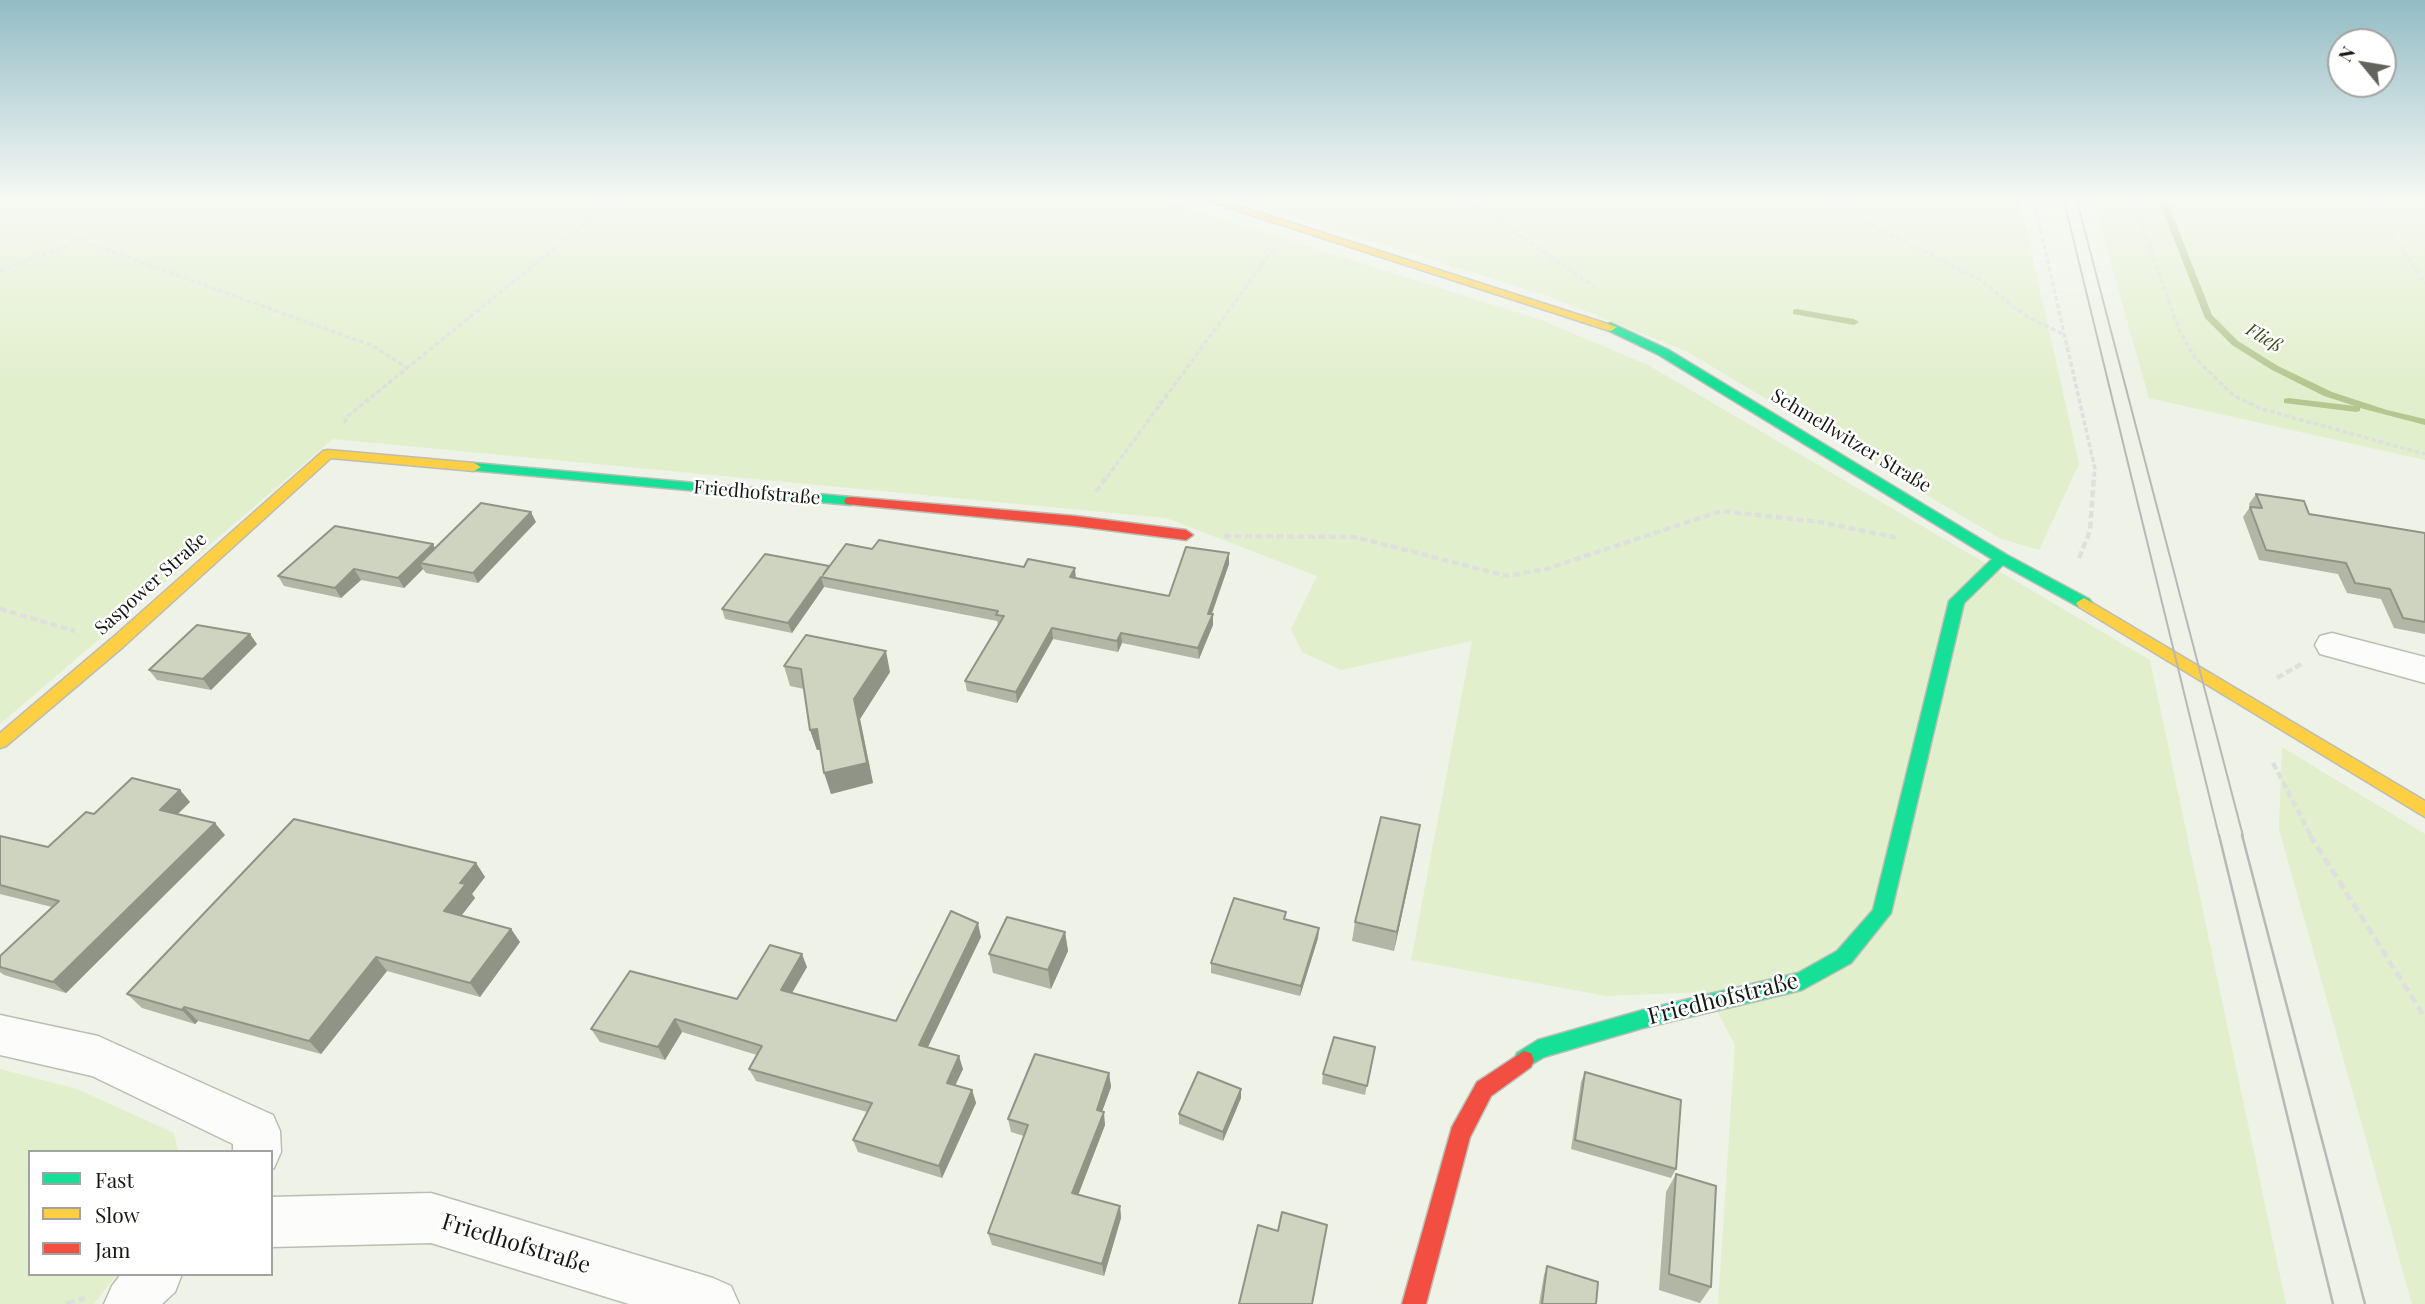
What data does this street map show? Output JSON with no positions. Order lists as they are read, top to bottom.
{
  "streets": {
    "street": ["Schmellwitzer Straße", "Friedhofstraße", "Saspower Straße"]
  },
  "crossings": [
    ["Schmellwitzer Straße", "Friedhofstraße"],
    ["Friedhofstraße", "Saspower Straße"]
  ],
  "water": ["Fließ"],
  "legend": ["Fast", "Slow", "Jam"],
  "north": "top left"
}
